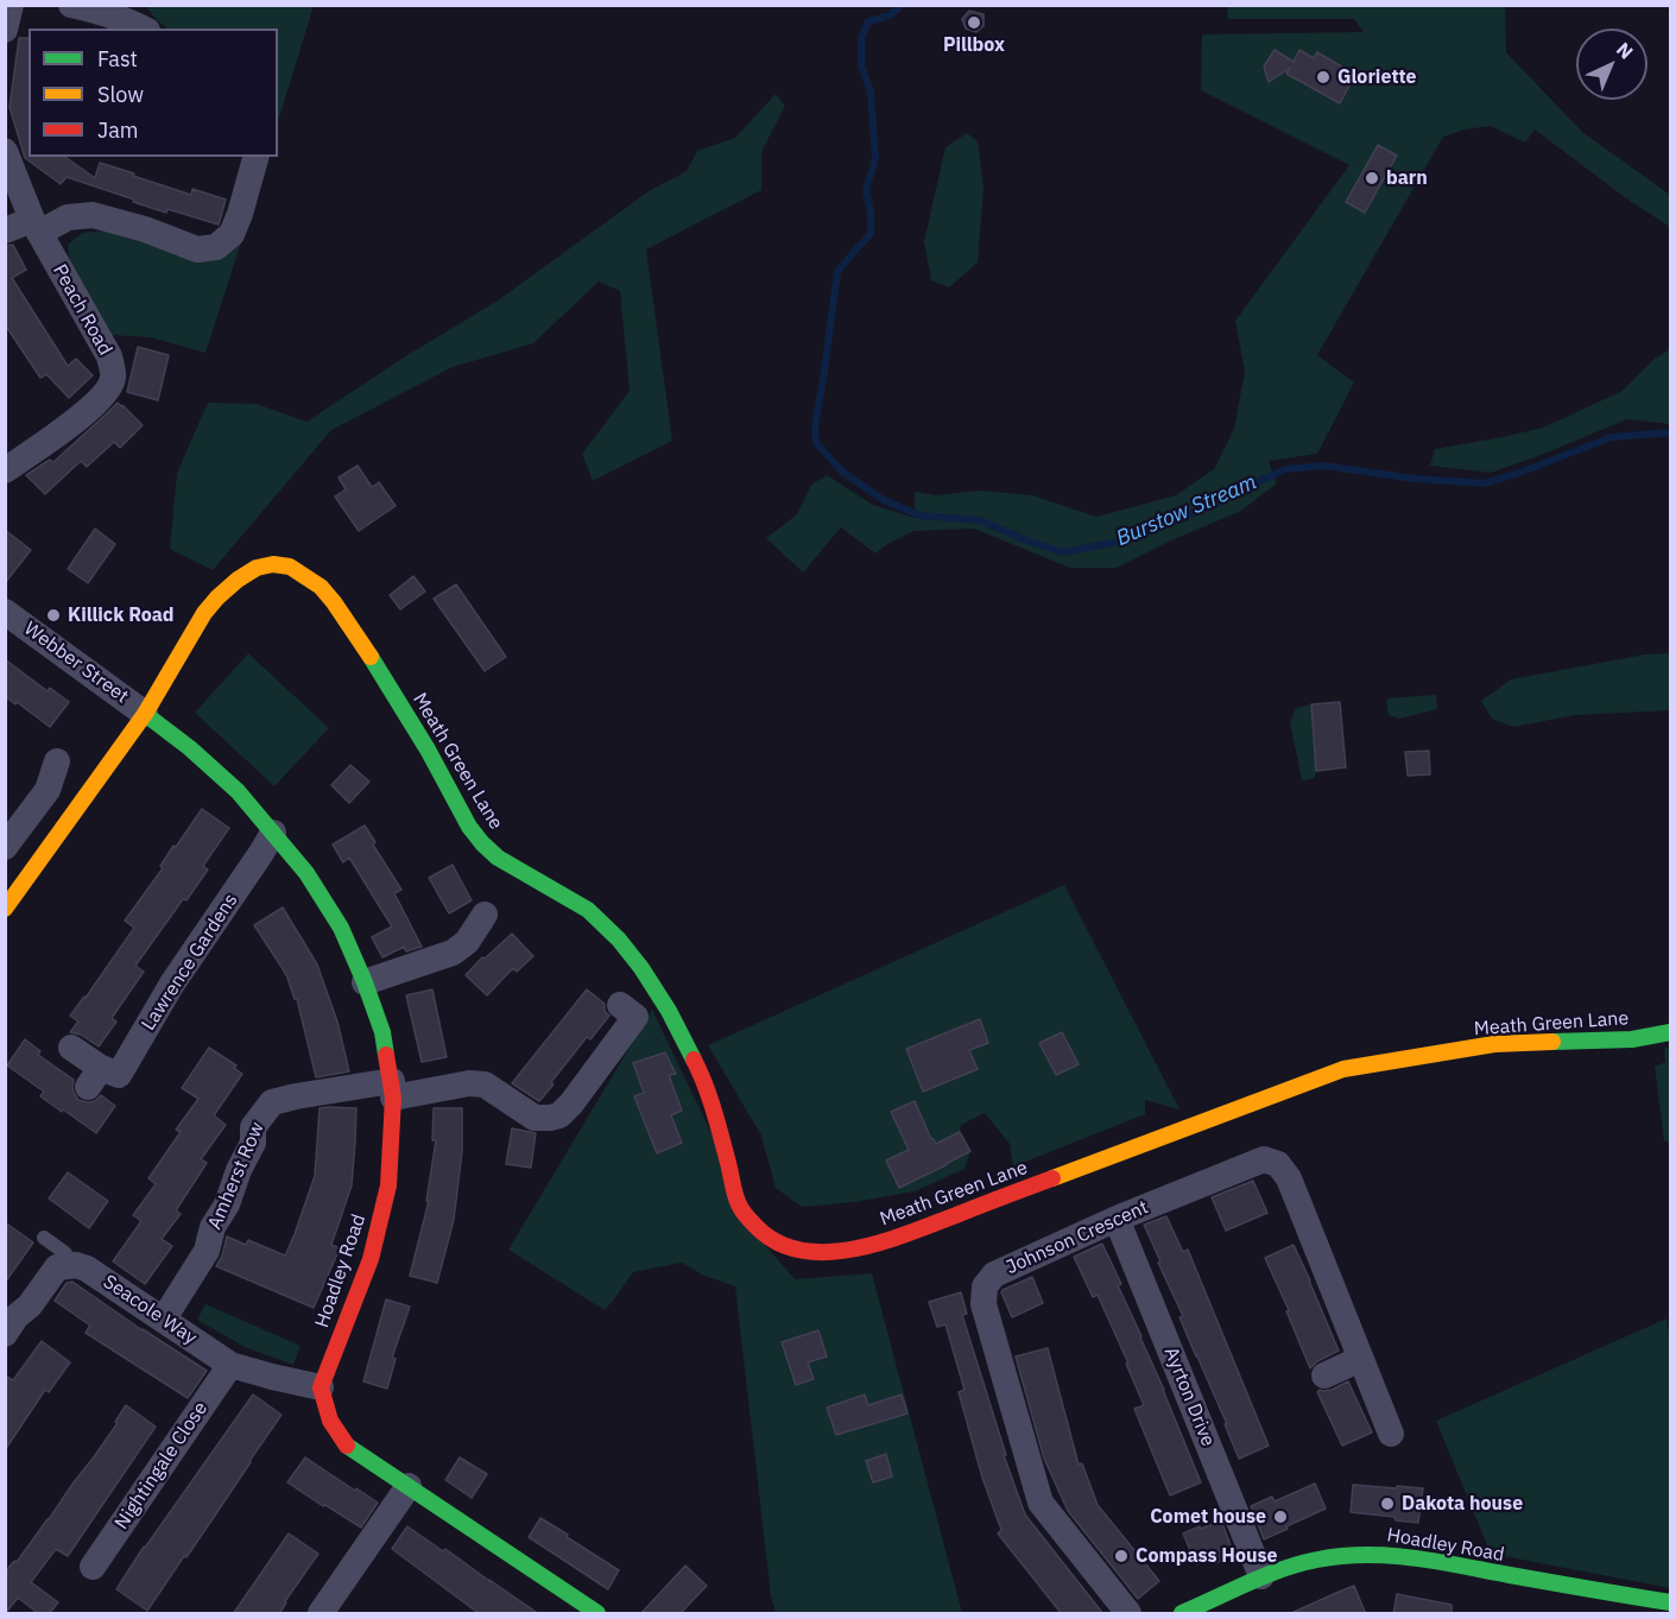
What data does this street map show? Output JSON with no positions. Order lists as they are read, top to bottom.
{
  "streets": {
    "street": [
      "Peach Road",
      "Webber Street",
      "Meath Green Lane",
      "Lawrence Gardens",
      "Amherst Row",
      "Johnson Crescent",
      "Hoadley Road",
      "Seacole Way",
      "Ayrton Drive",
      "Nightingale Close"
    ]
  },
  "crossings": [
    ["Webber Street", "Meath Green Lane"],
    ["Webber Street", "Hoadley Road"],
    ["Meath Green Lane", "Hoadley Road"],
    ["Lawrence Gardens", "Hoadley Road"],
    ["Amherst Row", "Hoadley Road"],
    ["Amherst Row", "Seacole Way"],
    ["Johnson Crescent", "Ayrton Drive"],
    ["Hoadley Road", "Seacole Way"],
    ["Hoadley Road", "Ayrton Drive"],
    ["Seacole Way", "Nightingale Close"]
  ],
  "water": ["Burstow Stream"],
  "places": [
    "Pillbox",
    "Gloriette",
    "barn",
    "Killick Road",
    "Dakota house",
    "Comet house",
    "Compass House"
  ],
  "legend": ["Fast", "Slow", "Jam"],
  "north": "top right"
}
